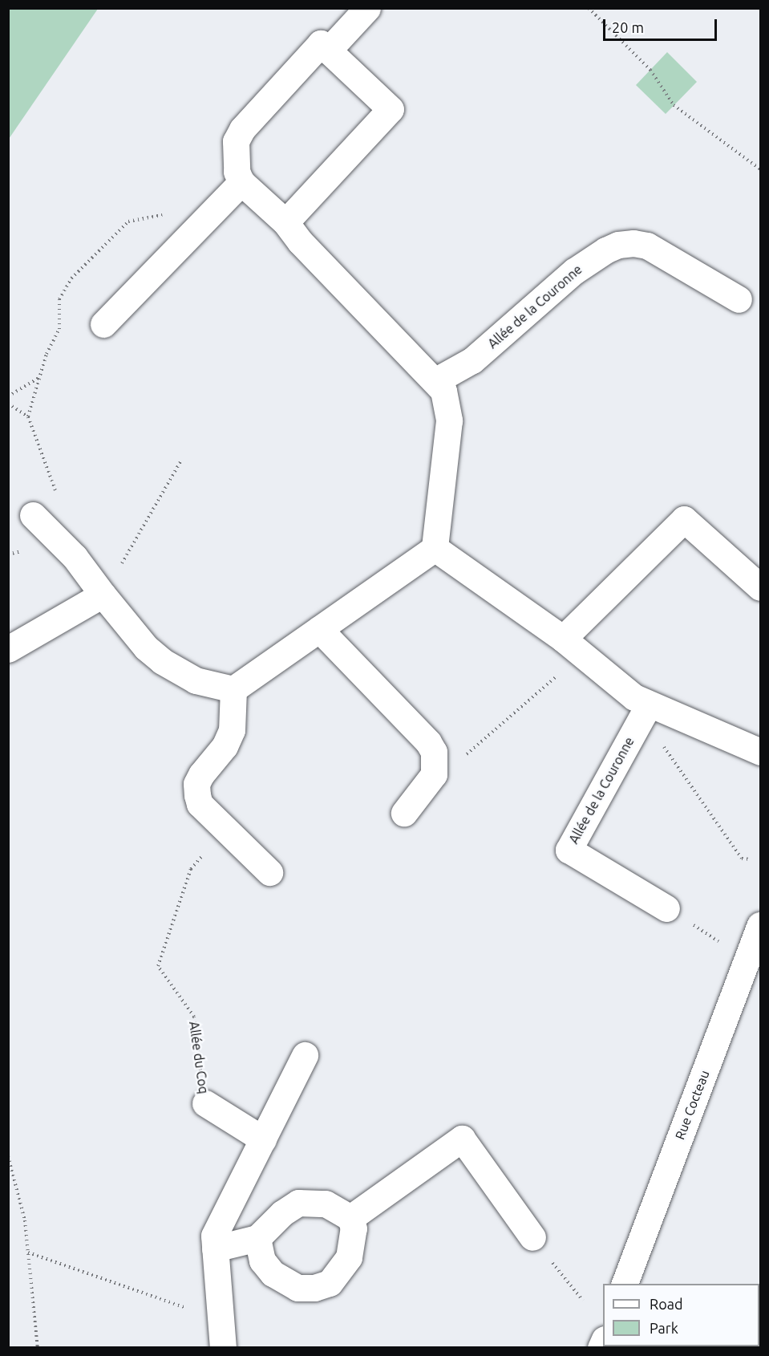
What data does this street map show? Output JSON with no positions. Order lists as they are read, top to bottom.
{
  "streets": {
    "street": ["Allée de la Couronne", "Allée du Coq", "Rue Cocteau"]
  },
  "legend": ["Road", "Park"],
  "scale_bar": "20 m"
}
